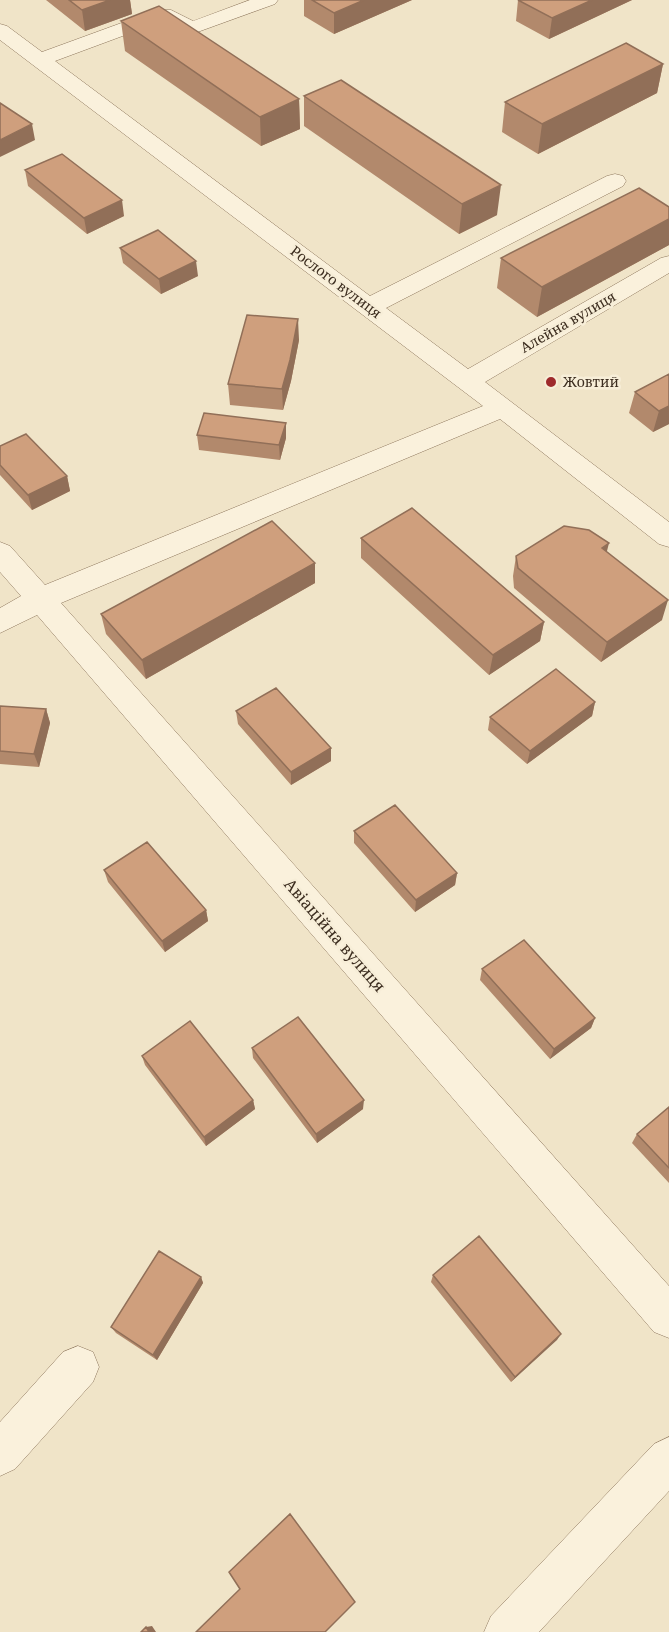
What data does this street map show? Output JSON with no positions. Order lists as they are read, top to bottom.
{
  "streets": {
    "street": ["Рослого вулиця", "Алейна вулиця", "Авіаційна вулиця"]
  },
  "crossings": [
    ["Рослого вулиця", "Алейна вулиця"]
  ],
  "places": ["Жовтий"]
}
